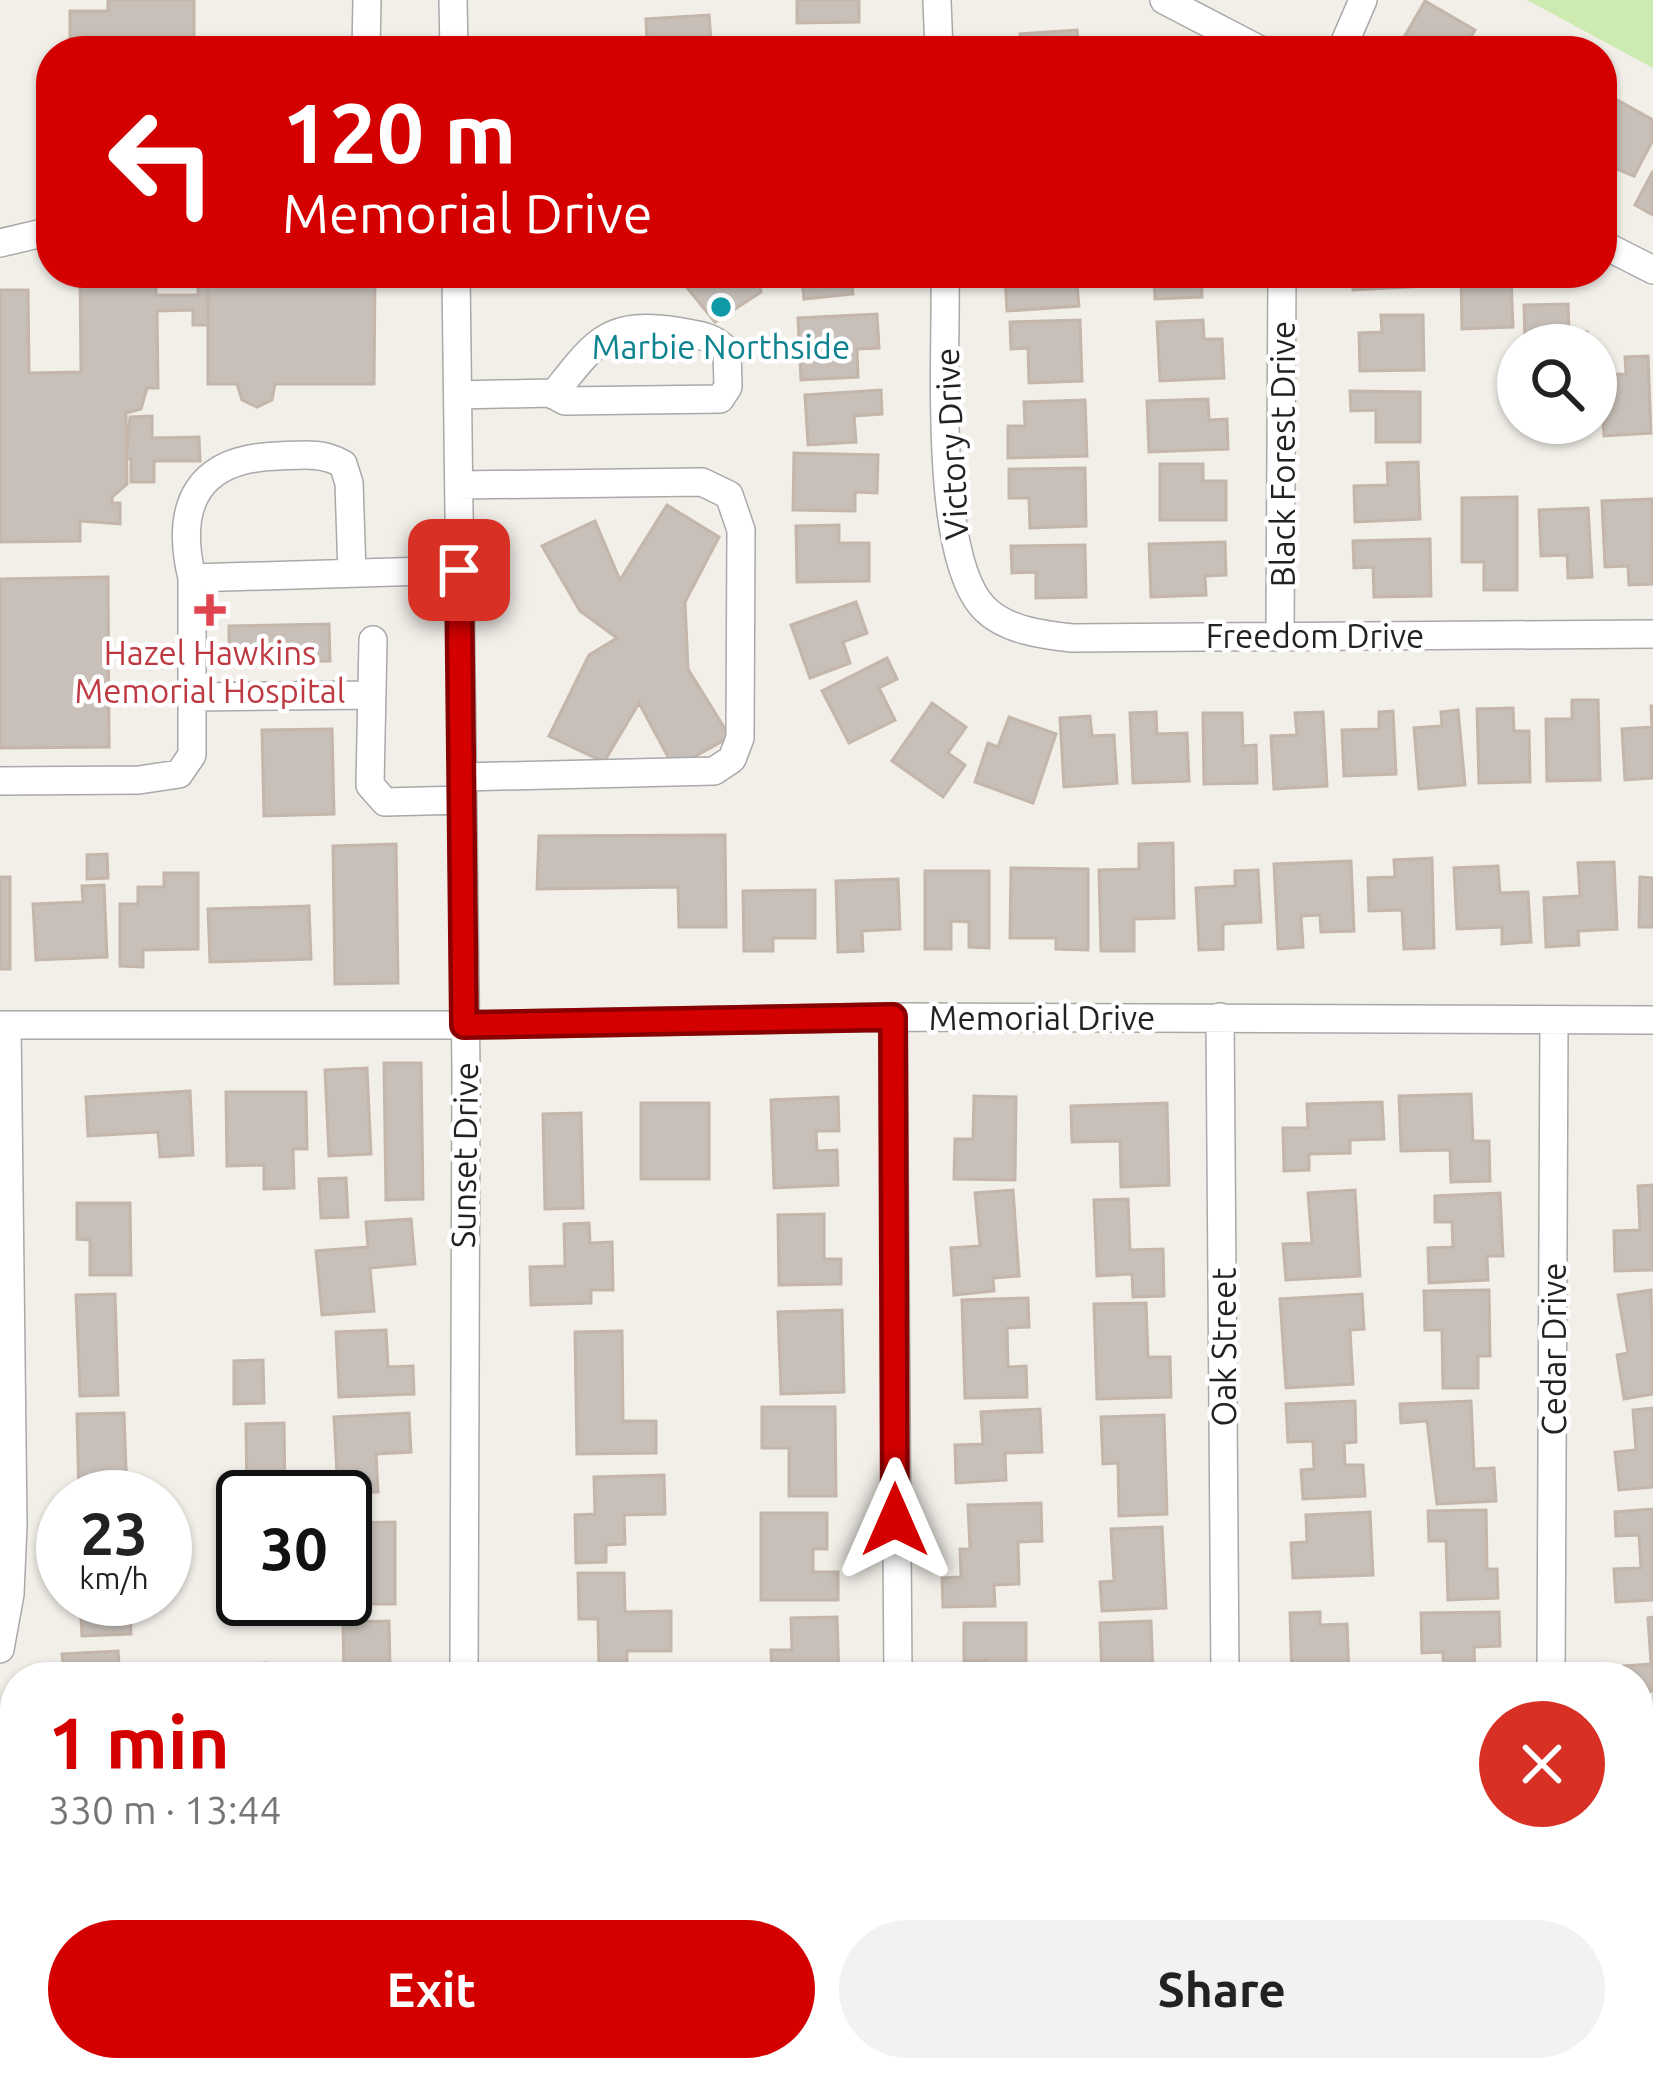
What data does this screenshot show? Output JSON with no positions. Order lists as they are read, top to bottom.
{
  "streets": {
    "street": [
      "Victory Drive",
      "Black Forest Drive",
      "Freedom Drive",
      "Memorial Drive",
      "Sunset Drive",
      "Oak Street",
      "Cedar Drive"
    ]
  },
  "crossings": [
    ["Victory Drive", "Freedom Drive"],
    ["Black Forest Drive", "Freedom Drive"],
    ["Memorial Drive", "Sunset Drive"],
    ["Memorial Drive", "Oak Street"],
    ["Memorial Drive", "Cedar Drive"]
  ],
  "places": {
    "other": ["Marbie Northside"],
    "health": ["Hazel Hawkins Memorial Hospital"]
  },
  "page": {
    "turn": ["120 m", "Memorial Drive"],
    "speed": "23 km/h",
    "limit": "30",
    "heading": ["1 min", "330 m · 13:44"],
    "buttons": ["Exit", "Share"]
  }
}
